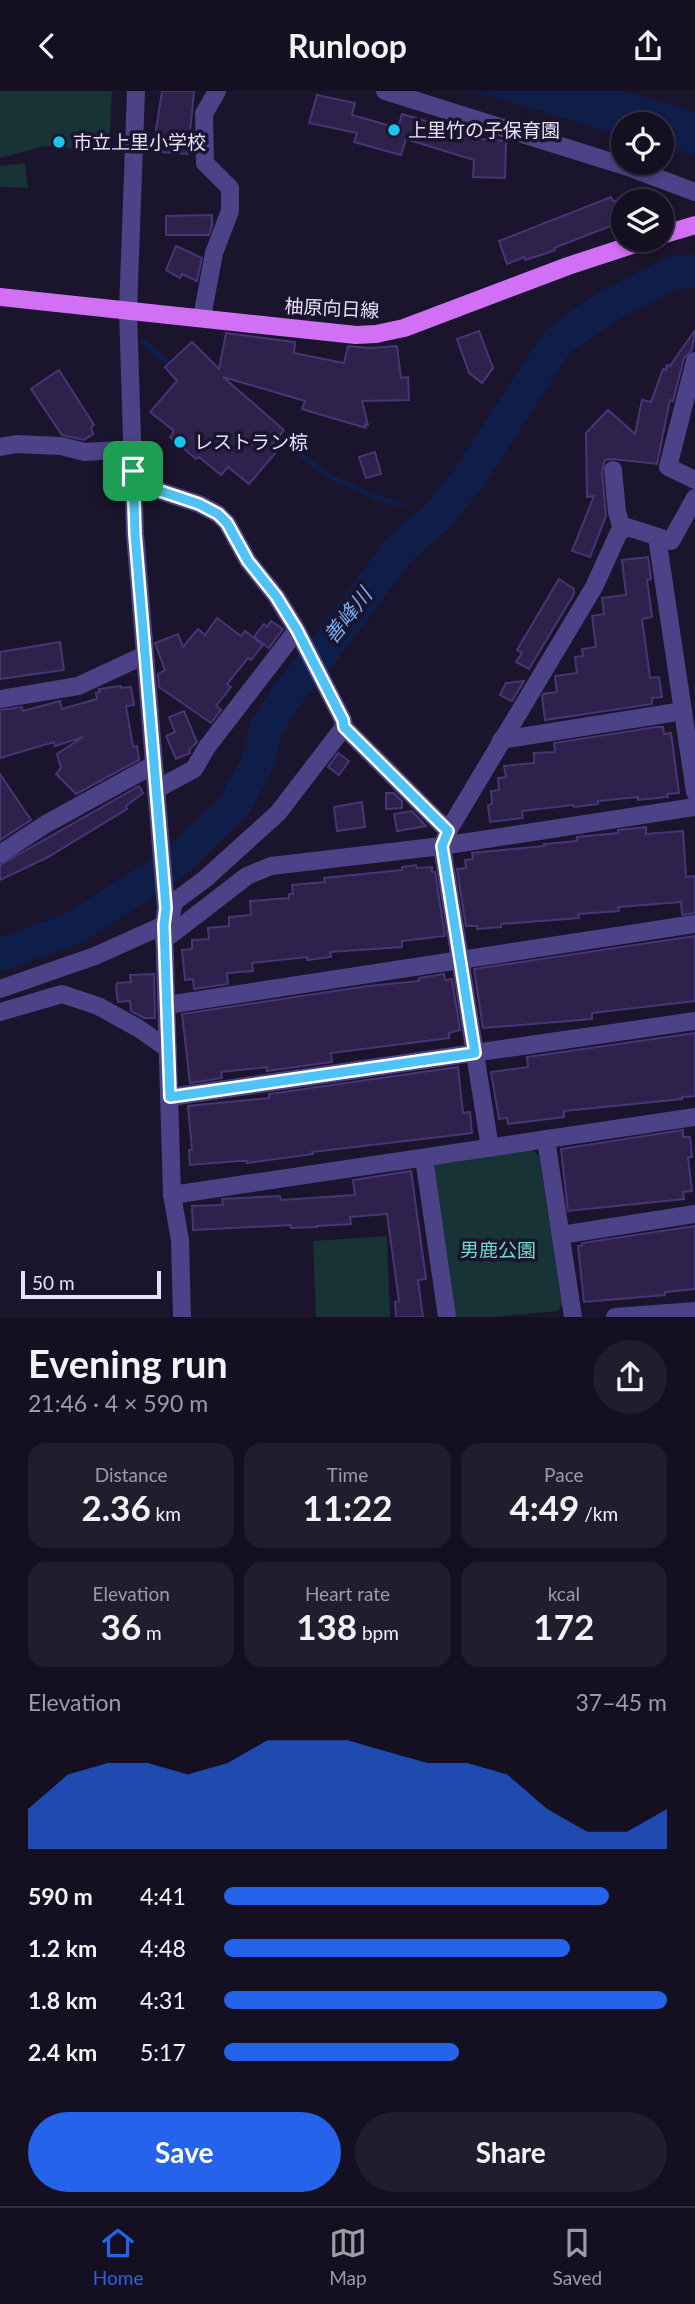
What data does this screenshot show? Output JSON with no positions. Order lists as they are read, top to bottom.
{
  "streets": {
    "main road": ["柚原向日線"]
  },
  "water": ["善峰川"],
  "parks": ["男鹿公園"],
  "places": ["上里竹の子保育園", "市立上里小学校", "レストラン椋"],
  "scale_bar": "50 m",
  "page": {
    "header": "Runloop",
    "scale": "50 m",
    "heading": ["Evening run", "21:46 · 4 × 590 m"],
    "stats": [
      ["Distance", "2.36 km"],
      ["Time", "11:22"],
      ["Pace", "4:49 /km"],
      ["Elevation", "36 m"],
      ["Heart rate", "138 bpm"],
      ["kcal", "172"]
    ],
    "chart": ["Elevation", "37–45 m"],
    "list": [
      {
        "name": "590 m",
        "note": "4:41"
      },
      {
        "name": "1.2 km",
        "note": "4:48"
      },
      {
        "name": "1.8 km",
        "note": "4:31"
      },
      {
        "name": "2.4 km",
        "note": "5:17"
      }
    ],
    "buttons": ["Save", "Share"],
    "tabs": ["Home", "Map", "Saved"]
  }
}
